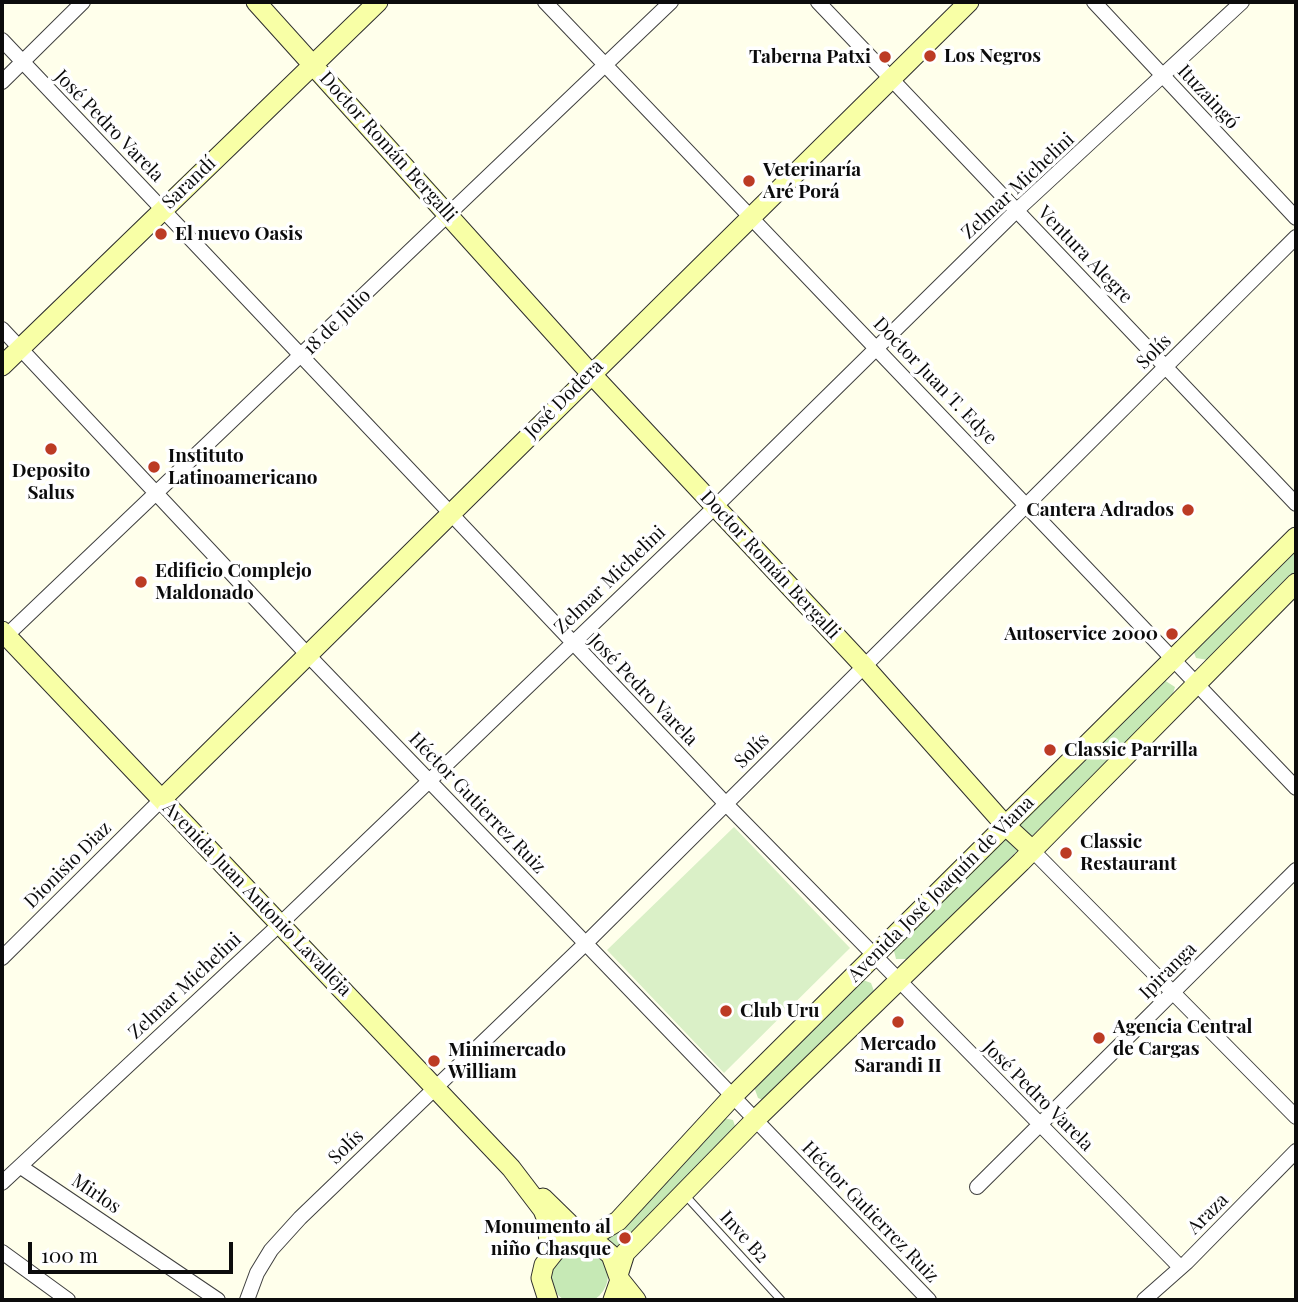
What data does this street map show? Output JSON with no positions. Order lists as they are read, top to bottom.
{
  "streets": {
    "street": [
      "Ituzaingó",
      "José Pedro Varela",
      "Doctor Román Bergalli",
      "Sarandí",
      "Zelmar Michelini",
      "Ventura Alegre",
      "18 de Julio",
      "Solís",
      "Doctor Juan T. Edye",
      "José Dodera",
      "Héctor Gutierrez Ruiz",
      "Dionisio Diaz",
      "Avenida José Joaquín de Viana",
      "Avenida Juan Antonio Lavalleja",
      "Ipiranga",
      "Mirlos",
      "Araza"
    ],
    "lane": ["Inve B2"]
  },
  "crossings": [
    ["Ituzaingó", "Zelmar Michelini"],
    ["José Pedro Varela", "Sarandí"],
    ["José Pedro Varela", "Zelmar Michelini"],
    ["José Pedro Varela", "18 de Julio"],
    ["José Pedro Varela", "Solís"],
    ["José Pedro Varela", "José Dodera"],
    ["José Pedro Varela", "Avenida José Joaquín de Viana"],
    ["José Pedro Varela", "Ipiranga"],
    ["José Pedro Varela", "Araza"],
    ["Doctor Román Bergalli", "Sarandí"],
    ["Doctor Román Bergalli", "Zelmar Michelini"],
    ["Doctor Román Bergalli", "18 de Julio"],
    ["Doctor Román Bergalli", "Solís"],
    ["Doctor Román Bergalli", "José Dodera"],
    ["Doctor Román Bergalli", "Avenida José Joaquín de Viana"],
    ["Doctor Román Bergalli", "Ipiranga"],
    ["Sarandí", "Héctor Gutierrez Ruiz"],
    ["Zelmar Michelini", "Ventura Alegre"],
    ["Zelmar Michelini", "Doctor Juan T. Edye"],
    ["Zelmar Michelini", "Héctor Gutierrez Ruiz"],
    ["Zelmar Michelini", "Avenida Juan Antonio Lavalleja"],
    ["Zelmar Michelini", "Mirlos"],
    ["Ventura Alegre", "Solís"],
    ["Ventura Alegre", "José Dodera"],
    ["18 de Julio", "Doctor Juan T. Edye"],
    ["18 de Julio", "Héctor Gutierrez Ruiz"],
    ["18 de Julio", "Avenida Juan Antonio Lavalleja"],
    ["Solís", "Doctor Juan T. Edye"],
    ["Solís", "Héctor Gutierrez Ruiz"],
    ["Solís", "Avenida Juan Antonio Lavalleja"],
    ["Doctor Juan T. Edye", "José Dodera"],
    ["Doctor Juan T. Edye", "Avenida José Joaquín de Viana"],
    ["José Dodera", "Héctor Gutierrez Ruiz"],
    ["José Dodera", "Dionisio Diaz"],
    ["José Dodera", "Avenida Juan Antonio Lavalleja"],
    ["Héctor Gutierrez Ruiz", "Avenida José Joaquín de Viana"],
    ["Dionisio Diaz", "Avenida Juan Antonio Lavalleja"],
    ["Avenida José Joaquín de Viana", "Avenida Juan Antonio Lavalleja"],
    ["Avenida José Joaquín de Viana", "Inve B2"]
  ],
  "places": [
    "Los Negros",
    "Taberna Patxi",
    "Veterinaría Aré Porá",
    "El nuevo Oasis",
    "Deposito Salus",
    "Instituto Latinoamericano",
    "Cantera Adrados",
    "Edificio Complejo Maldonado",
    "Autoservice 2000",
    "Classic Parrilla",
    "Classic Restaurant",
    "Club Uru",
    "Mercado Sarandi II",
    "Agencia Central de Cargas",
    "Minimercado William",
    "Monumento al niño Chasque"
  ],
  "scale_bar": "100 m"
}
